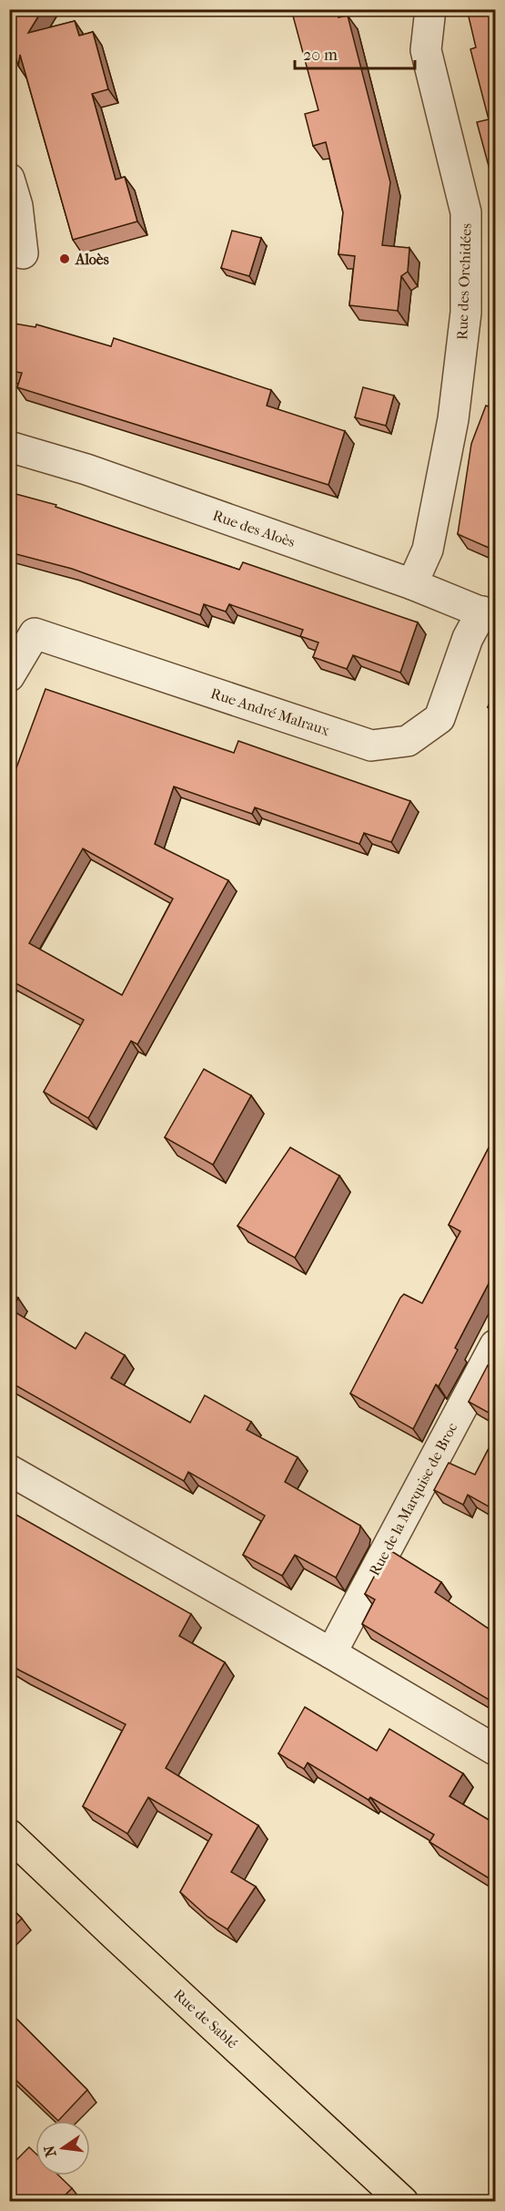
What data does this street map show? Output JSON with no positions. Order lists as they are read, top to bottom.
{
  "streets": {
    "main road": ["Rue de Sablé"],
    "street": [
      "Rue des Orchidées",
      "Rue des Aloès",
      "Rue André Malraux",
      "Rue de la Marquise de Broc"
    ]
  },
  "crossings": [
    ["Rue des Orchidées", "Rue des Aloès"],
    ["Rue des Aloès", "Rue André Malraux"]
  ],
  "places": ["Aloès"],
  "scale_bar": "20 m",
  "north": "left"
}
